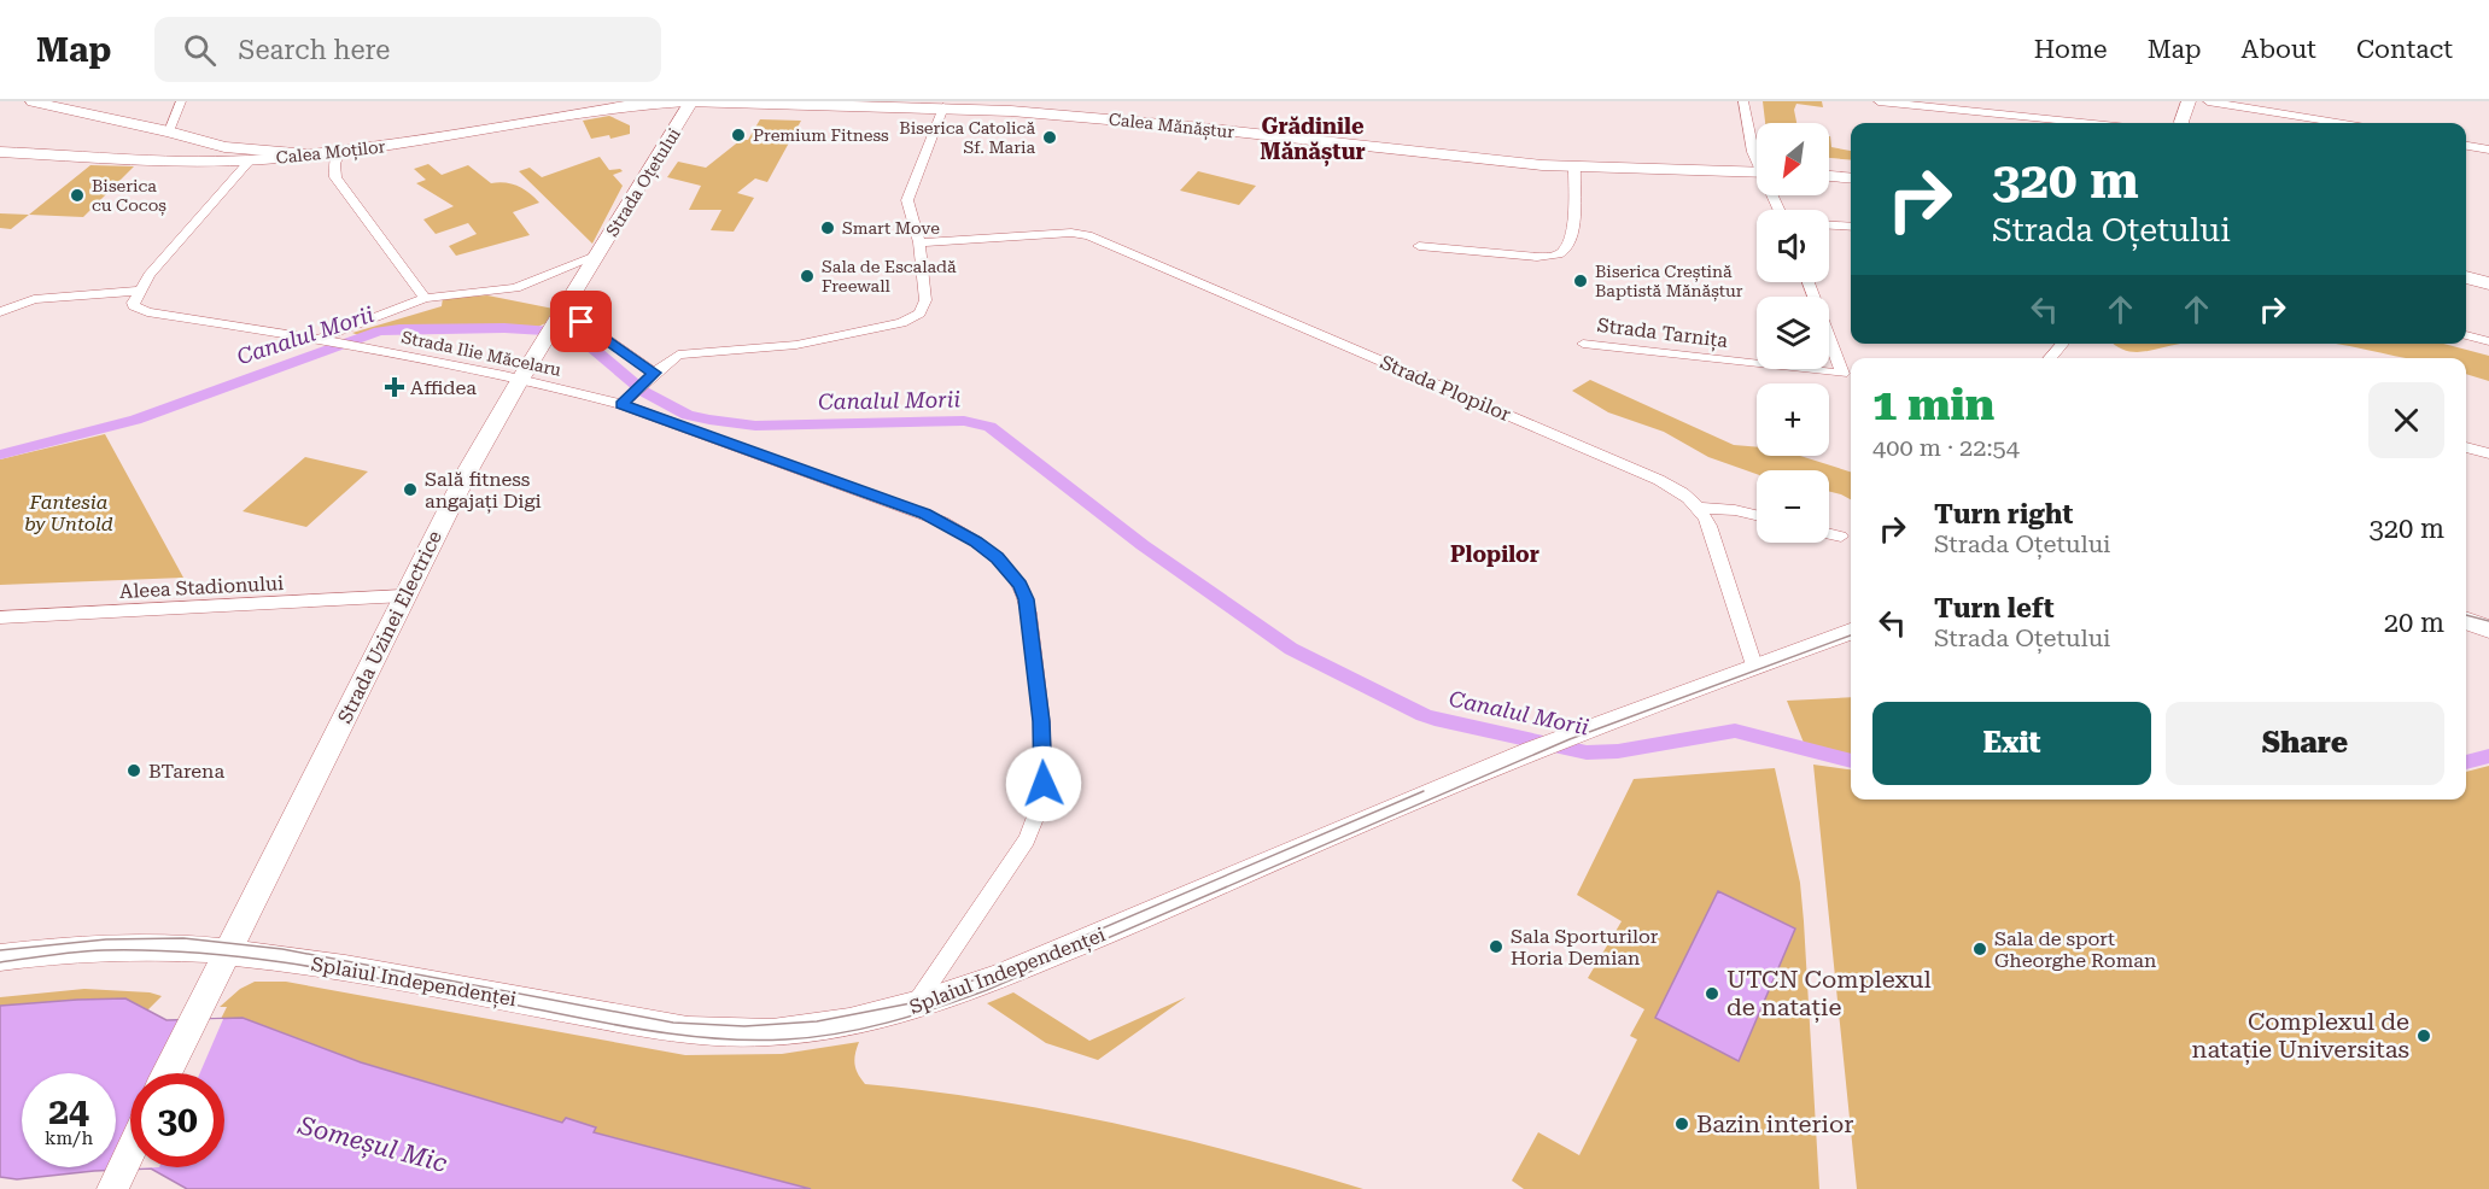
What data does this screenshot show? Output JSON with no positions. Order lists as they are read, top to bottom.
{
  "streets": {
    "main road": [
      "Calea Mănăștur",
      "Calea Moților",
      "Strada Oțetului",
      "Strada Uzinei Electrice",
      "Splaiul Independenței"
    ],
    "street": [
      "Strada Tarnița",
      "Strada Ilie Măcelaru",
      "Strada Plopilor",
      "Aleea Stadionului"
    ]
  },
  "crossings": [
    ["Calea Mănăștur", "Calea Moților"],
    ["Calea Mănăștur", "Strada Oțetului"],
    ["Strada Oțetului", "Strada Uzinei Electrice"],
    ["Strada Ilie Măcelaru", "Strada Uzinei Electrice"],
    ["Strada Ilie Măcelaru", "Splaiul Independenței"],
    ["Aleea Stadionului", "Strada Uzinei Electrice"],
    ["Strada Uzinei Electrice", "Splaiul Independenței"]
  ],
  "districts": ["Grădinile Mănăștur", "Plopilor"],
  "water": ["Canalul Morii", "Someșul Mic"],
  "parks": ["Fantesia by Untold"],
  "places": {
    "other": [
      "Premium Fitness",
      "Biserica Catolică Sf. Maria",
      "Biserica cu Cocoș",
      "Smart Move",
      "Sala de Escaladă Freewall",
      "Biserica Creștină Baptistă Mănăștur",
      "Sală fitness angajați Digi",
      "BTarena",
      "Sala Sporturilor Horia Demian",
      "Sala de sport Gheorghe Roman",
      "UTCN Complexul de natație",
      "Complexul de natație Universitas",
      "Bazin interior"
    ],
    "health": ["Affidea"]
  },
  "north": "bottom left",
  "page": {
    "header": "Map",
    "search": "Search here",
    "nav": [
      "Home",
      "Map",
      "About",
      "Contact"
    ],
    "map_buttons": ["+", "−"],
    "turn": ["320 m", "Strada Oțetului"],
    "heading": ["1 min", "400 m · 22:54"],
    "list": [
      {
        "name": "Turn right",
        "note": "Strada Oțetului",
        "value": "320 m"
      },
      {
        "name": "Turn left",
        "note": "Strada Oțetului",
        "value": "20 m"
      }
    ],
    "buttons": ["Exit", "Share"],
    "speed": "24 km/h",
    "limit": "30"
  }
}
